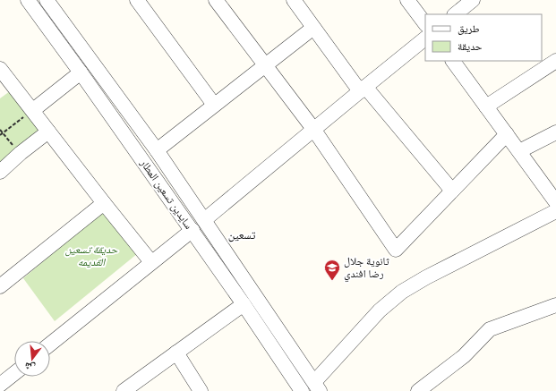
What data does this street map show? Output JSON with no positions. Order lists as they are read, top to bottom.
{
  "streets": {
    "street": ["سايدين تسعين المطار"]
  },
  "districts": ["تسعین"],
  "parks": ["حديقة تسعين القديمه"],
  "places": {
    "school or university": ["ثانوية جلال رضا افندي"]
  },
  "legend": ["طريق", "حديقة"],
  "north": "bottom"
}
